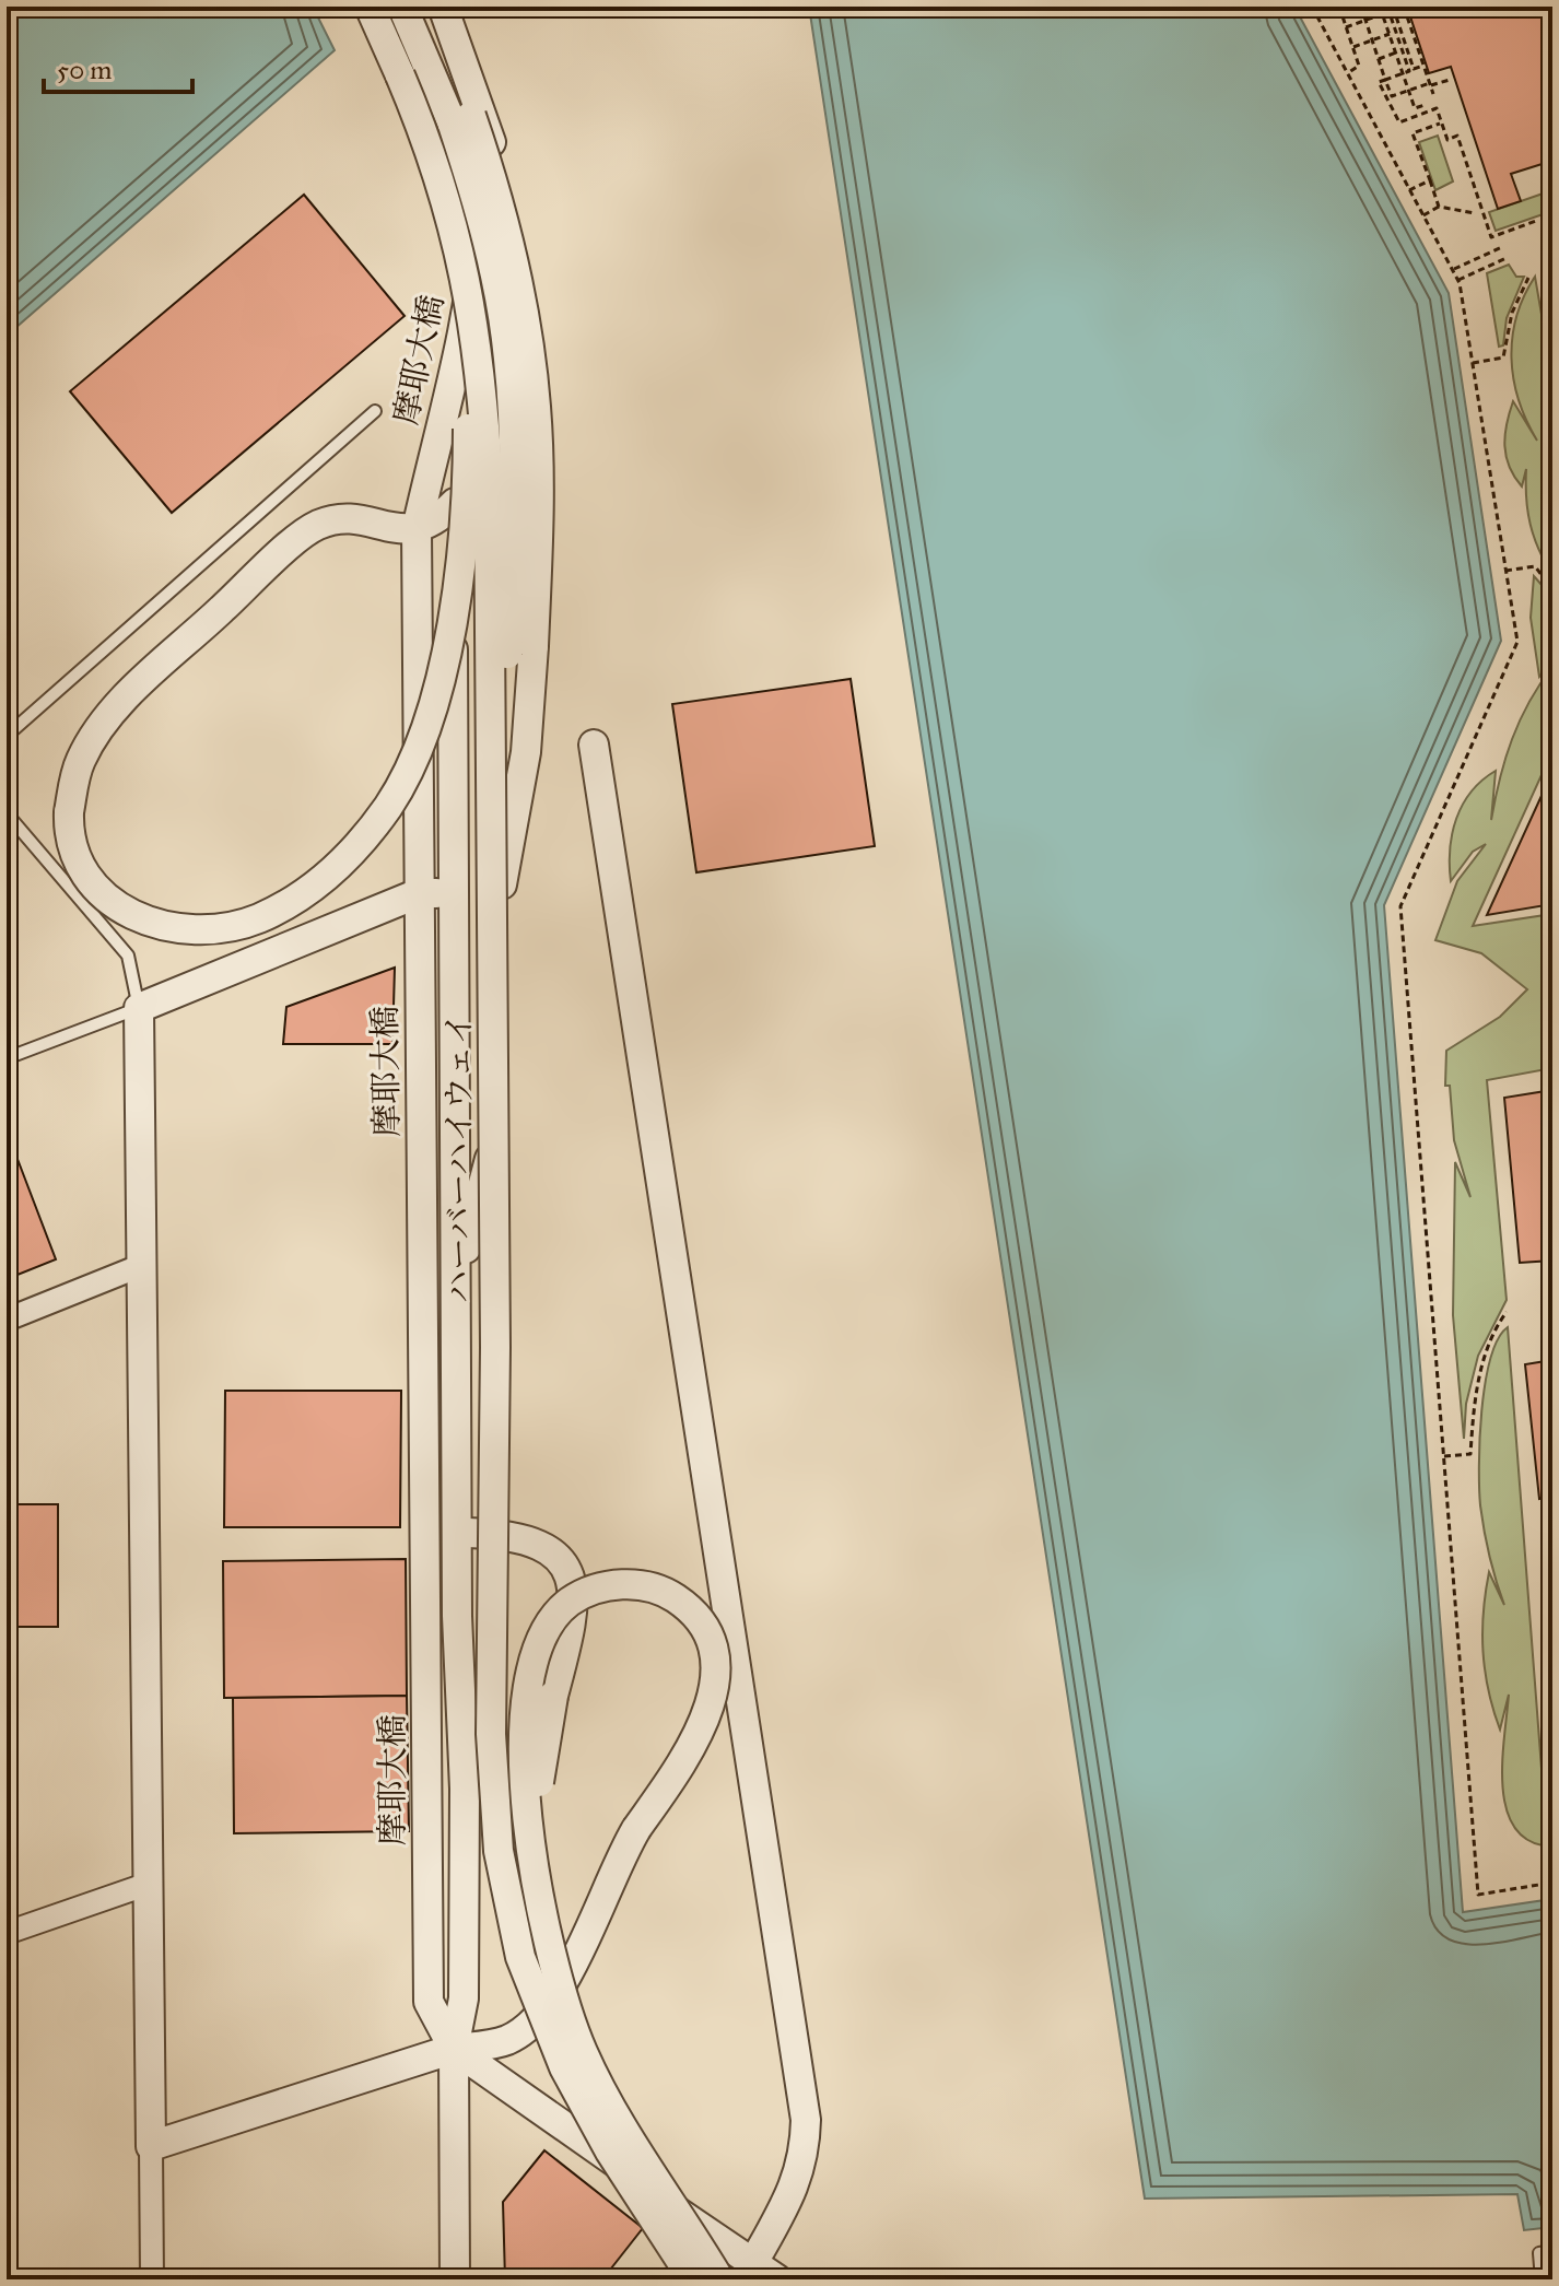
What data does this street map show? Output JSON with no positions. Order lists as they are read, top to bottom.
{
  "streets": {
    "street": ["摩耶大橋", "ハーバーハイウェイ"]
  },
  "scale_bar": "50 m"
}
